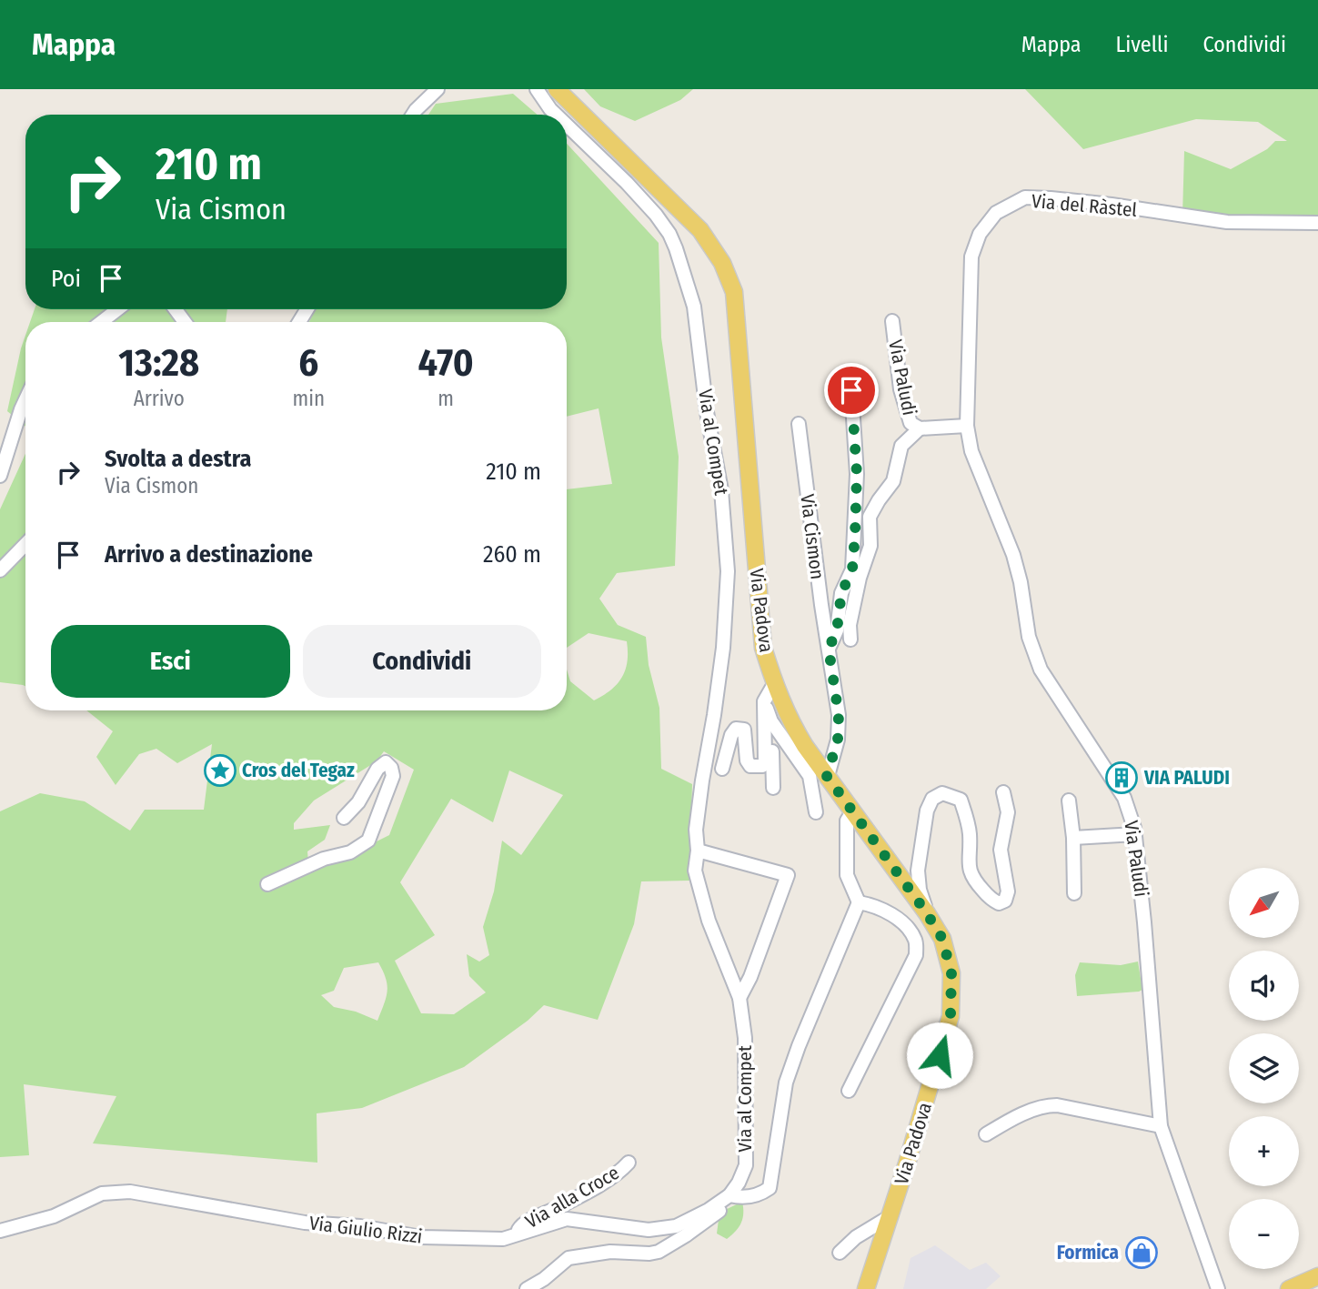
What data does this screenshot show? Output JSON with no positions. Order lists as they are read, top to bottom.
{
  "streets": {
    "main road": ["Via Padova"],
    "street": [
      "Via del Ràstel",
      "Via Paludi",
      "Via al Compet",
      "Via Cismon",
      "Via alla Croce",
      "Via Giulio Rizzi"
    ]
  },
  "crossings": [
    ["Via del Ràstel", "Via Paludi"],
    ["Via al Compet", "Via Giulio Rizzi"],
    ["Via Cismon", "Via Padova"],
    ["Via alla Croce", "Via Giulio Rizzi"]
  ],
  "places": {
    "place": ["Cros del Tegaz"],
    "building": ["VIA PALUDI"],
    "shop": ["Formica"]
  },
  "north": "bottom left",
  "page": {
    "header": "Mappa",
    "nav": ["Mappa", "Livelli", "Condividi"],
    "turn": ["210 m", "Via Cismon"],
    "then": "Poi",
    "eta": [
      "13:28",
      "Arrivo",
      "6",
      "min",
      "470",
      "m"
    ],
    "list": [
      {
        "name": "Svolta a destra",
        "note": "Via Cismon",
        "value": "210 m"
      },
      {
        "name": "Arrivo a destinazione",
        "value": "260 m"
      }
    ],
    "buttons": ["Esci", "Condividi"],
    "map_buttons": ["+", "−"]
  }
}
